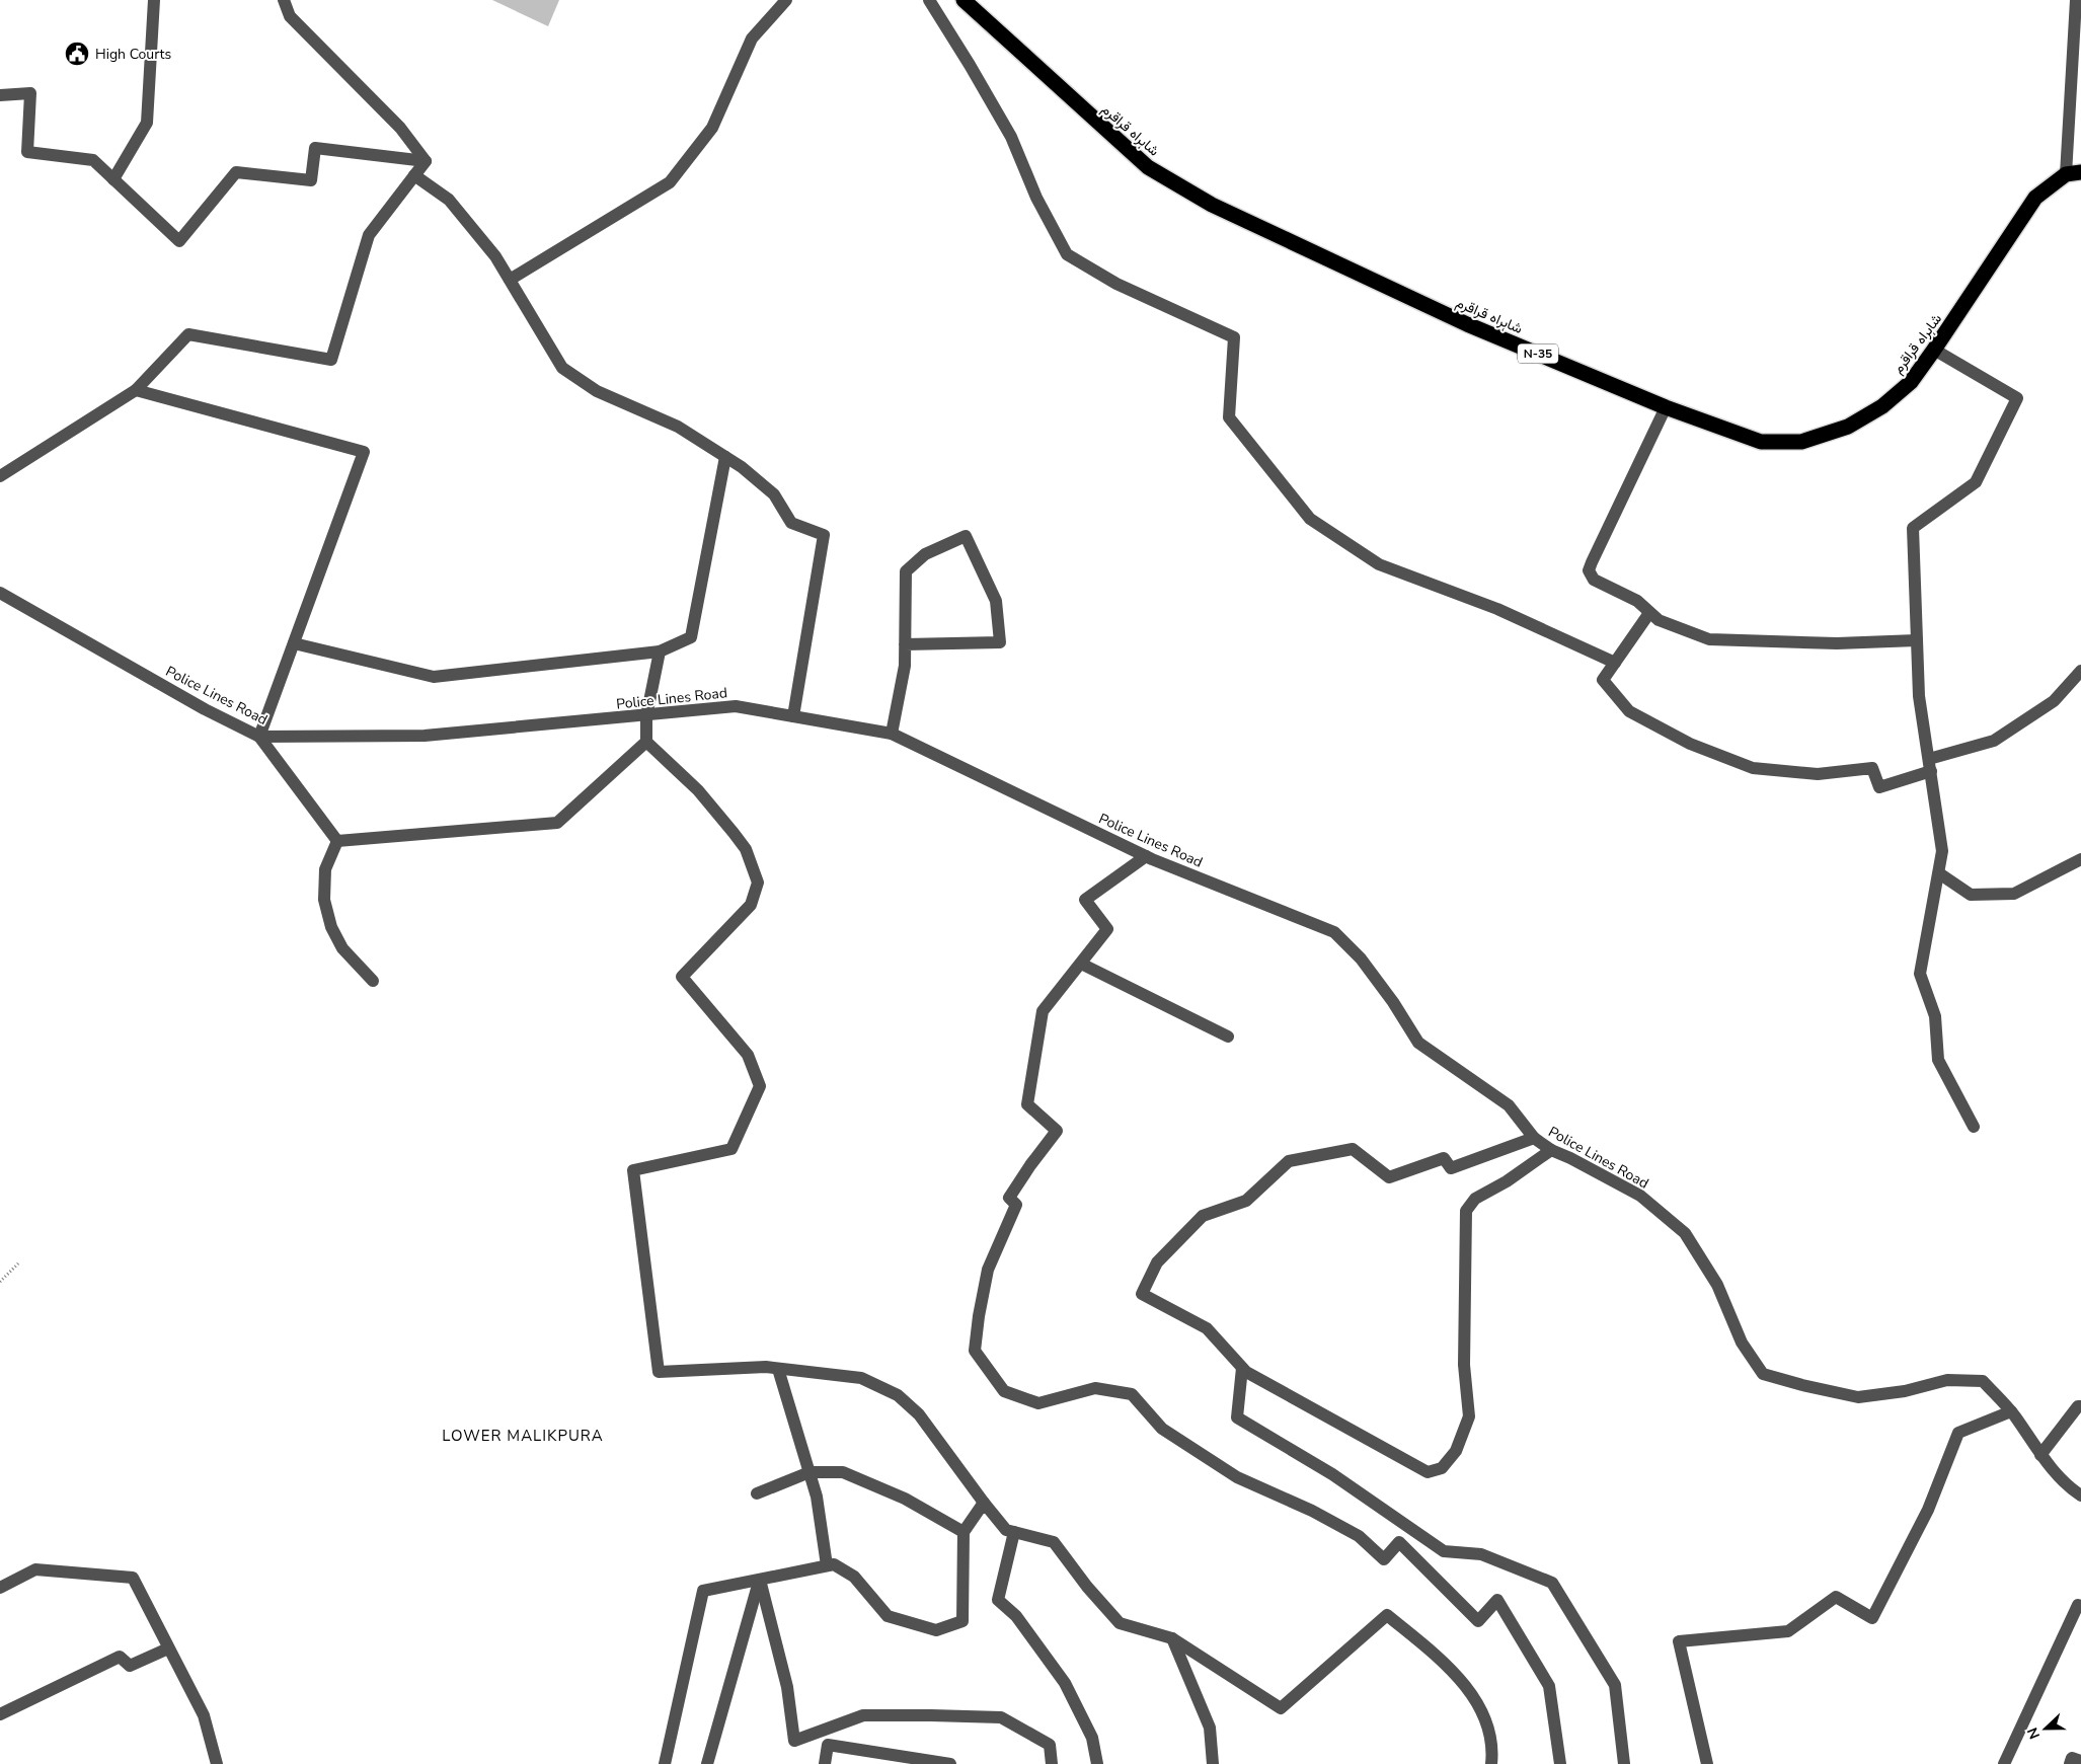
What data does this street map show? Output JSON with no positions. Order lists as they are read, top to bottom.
{
  "streets": {
    "highway": ["شاہراہ قراقرم", "N-35"],
    "street": ["Police Lines Road"]
  },
  "districts": ["LOWER MALIKPURA"],
  "places": {
    "public building": ["High Courts"]
  },
  "north": "left"
}
